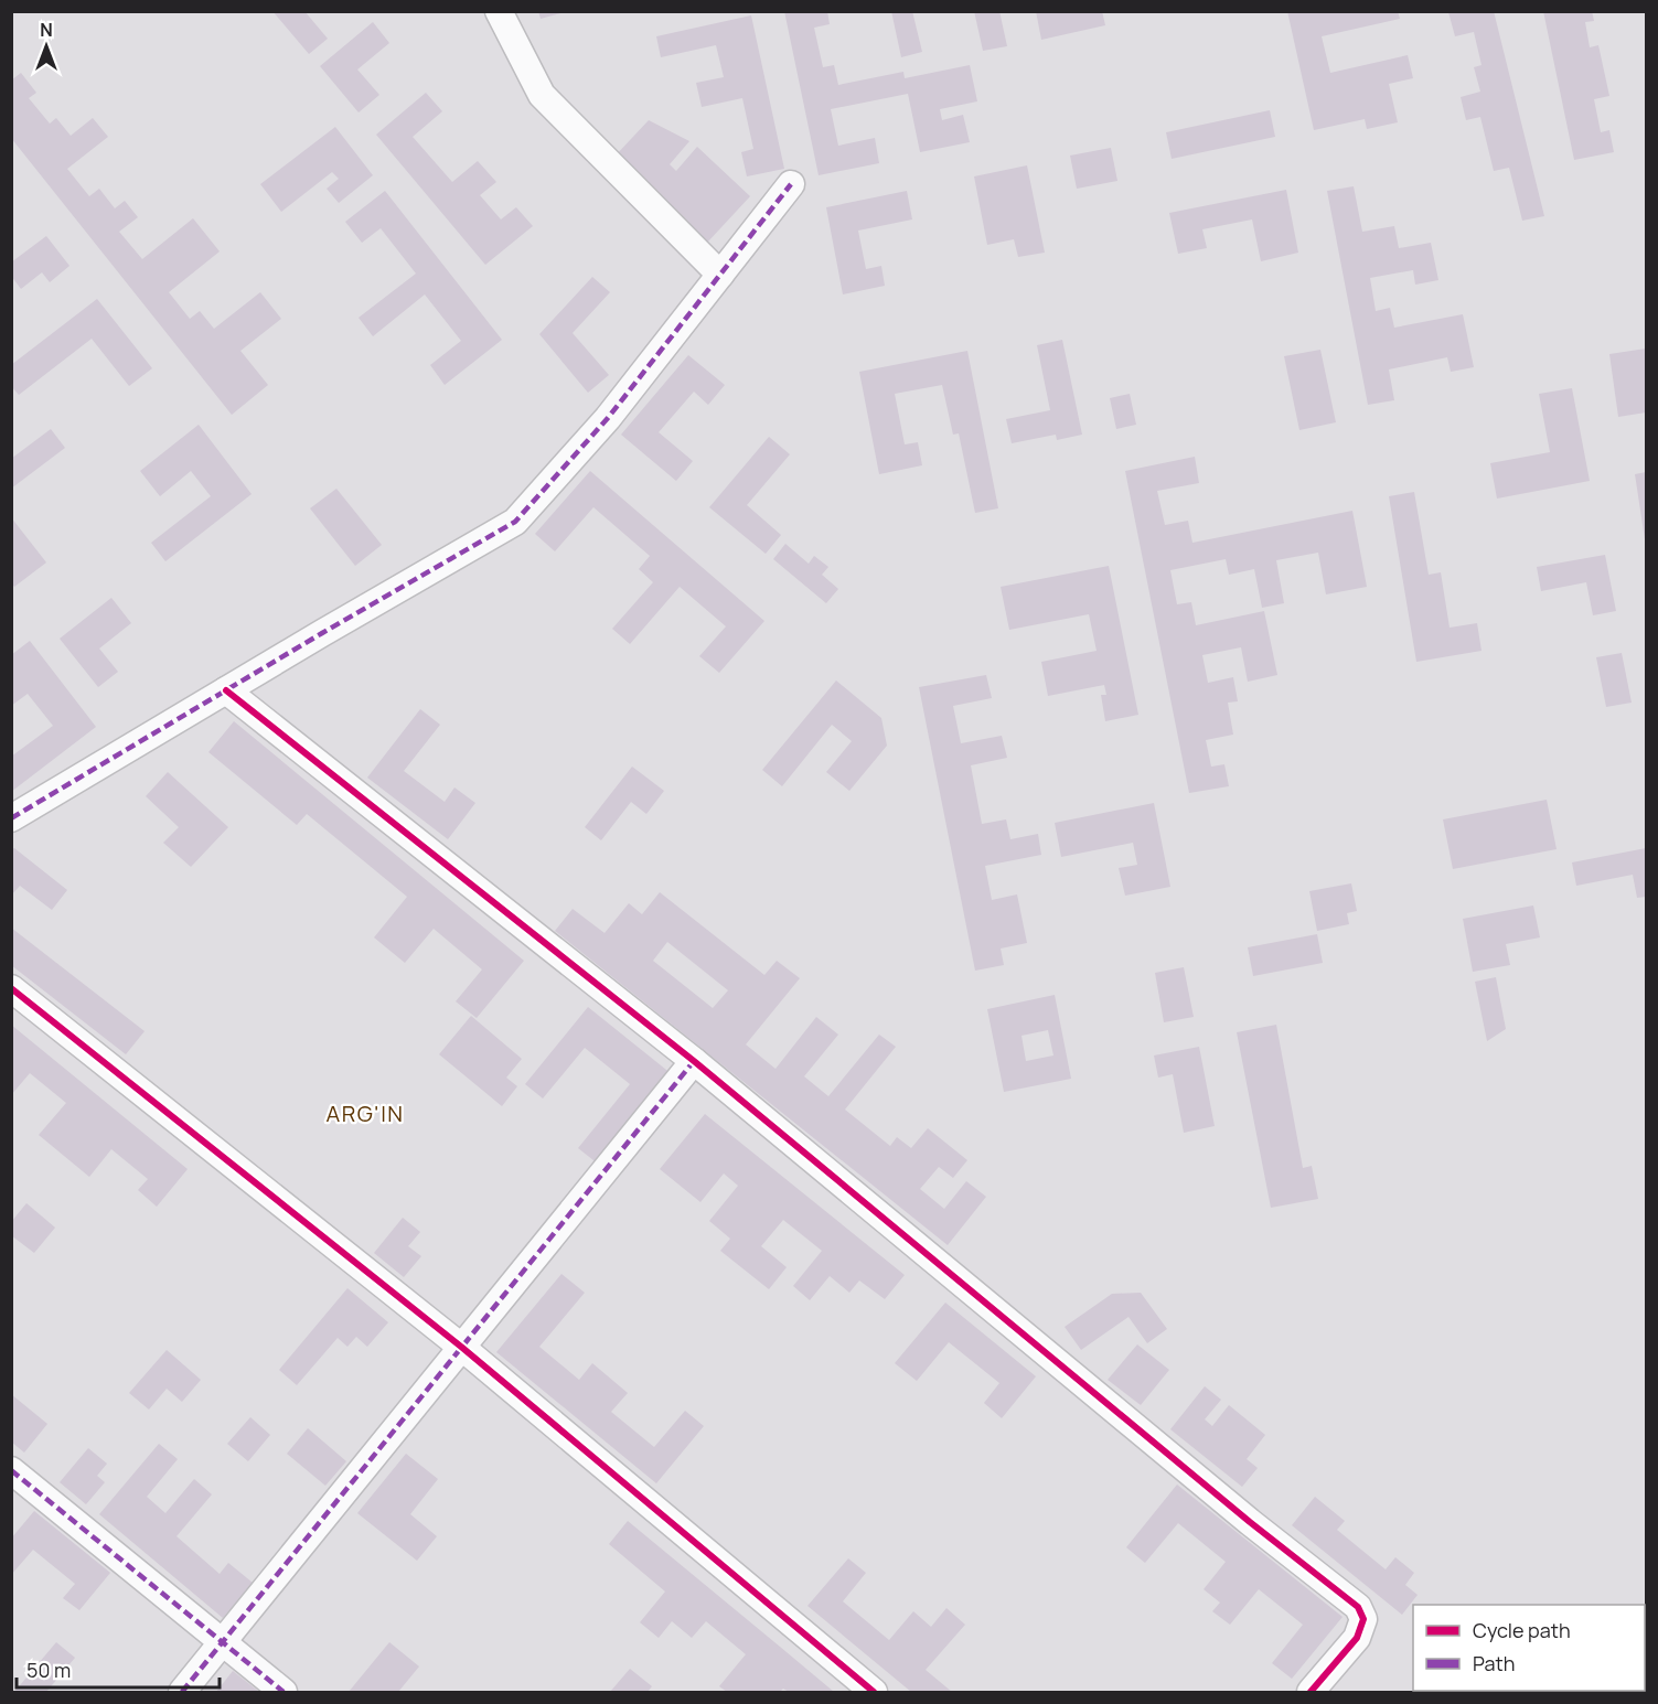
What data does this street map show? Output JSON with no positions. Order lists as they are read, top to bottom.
{
  "districts": ["ARG'IN"],
  "legend": ["Cycle path", "Path"],
  "scale_bar": "50 m",
  "north": "top"
}
